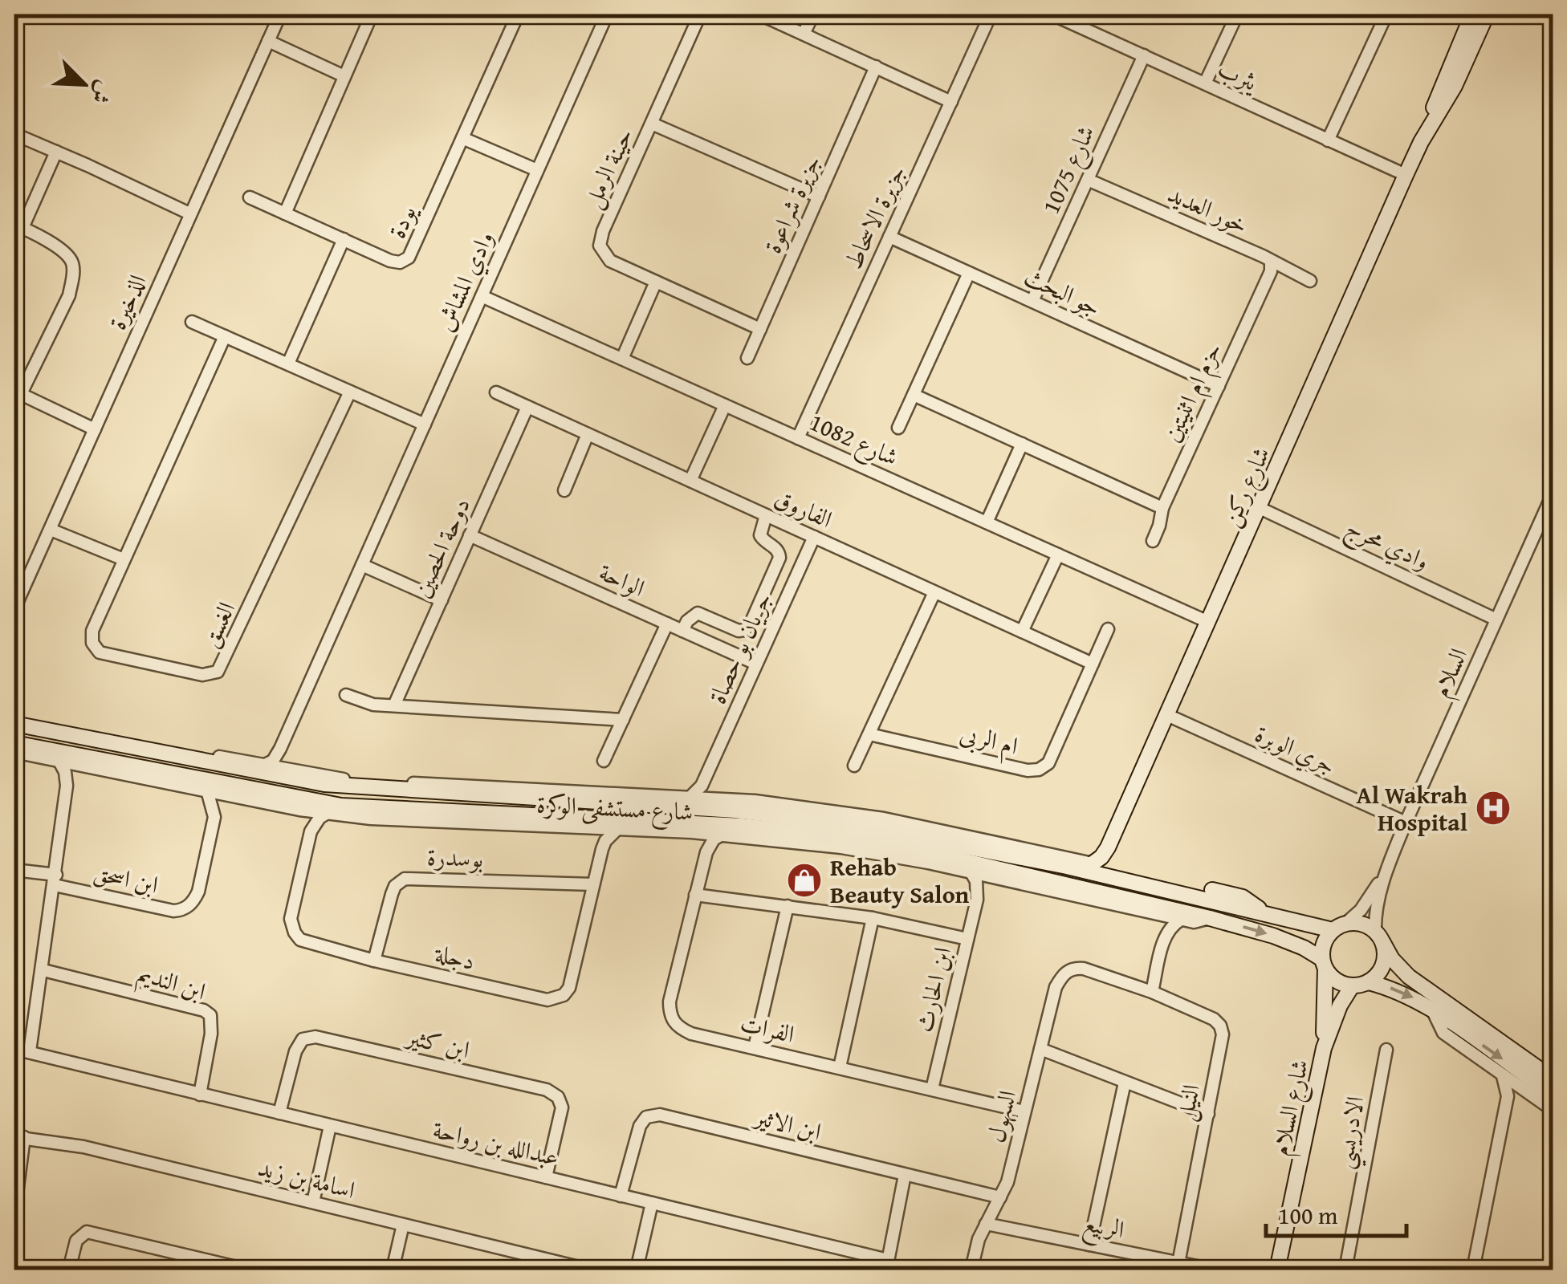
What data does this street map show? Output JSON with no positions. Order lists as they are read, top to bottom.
{
  "streets": {
    "street": [
      "يثرب",
      "حينة الرمل",
      "شارع 1075",
      "جزيرة شراعوة",
      "خور العديد",
      "جزيرة الاسحاط",
      "يودة",
      "وادي المشاش",
      "جو البحث",
      "الذخيرة",
      "حزم ام اثنيتين",
      "شارع 1082",
      "شارع ركن",
      "الفاروق",
      "وادي محرج",
      "دوحة الحصين",
      "الواحة",
      "الغسق",
      "جريان بو حصاة",
      "السلام",
      "ام الربى",
      "جري الوبرة",
      "شارع مستشفى الوكرة",
      "بوسدرة",
      "ابن اسحق",
      "دجلة",
      "ابن النديم",
      "ابن الحارث",
      "الفرات",
      "ابن كثير",
      "النيل",
      "شارع السلام",
      "السهول",
      "ابن الاثير",
      "الادريسي",
      "عبدالله بن رواحة",
      "اسامة بن زيد",
      "الربيع"
    ]
  },
  "crossings": [
    ["يثرب", "شارع 1075"],
    ["يثرب", "شارع ركن"],
    ["حينة الرمل", "جزيرة شراعوة"],
    ["شارع 1075", "خور العديد"],
    ["شارع 1075", "جو البحث"],
    ["خور العديد", "حزم ام اثنيتين"],
    ["جزيرة الاسحاط", "جو البحث"],
    ["جزيرة الاسحاط", "شارع 1082"],
    ["وادي المشاش", "شارع 1082"],
    ["وادي المشاش", "شارع مستشفى الوكرة"],
    ["جو البحث", "حزم ام اثنيتين"],
    ["شارع 1082", "شارع ركن"],
    ["شارع ركن", "وادي محرج"],
    ["شارع ركن", "جري الوبرة"],
    ["شارع ركن", "شارع مستشفى الوكرة"],
    ["الفاروق", "دوحة الحصين"],
    ["الفاروق", "جريان بو حصاة"],
    ["الفاروق", "ام الربى"],
    ["وادي محرج", "السلام"],
    ["دوحة الحصين", "الواحة"],
    ["الواحة", "جريان بو حصاة"],
    ["جريان بو حصاة", "شارع مستشفى الوكرة"],
    ["السلام", "جري الوبرة"],
    ["السلام", "شارع مستشفى الوكرة"],
    ["السلام", "شارع السلام"],
    ["شارع مستشفى الوكرة", "ابن اسحق"],
    ["شارع مستشفى الوكرة", "دجلة"],
    ["شارع مستشفى الوكرة", "ابن الحارث"],
    ["شارع مستشفى الوكرة", "الفرات"],
    ["شارع مستشفى الوكرة", "شارع السلام"],
    ["بوسدرة", "دجلة"],
    ["ابن النديم", "عبدالله بن رواحة"],
    ["ابن الحارث", "الفرات"],
    ["الفرات", "السهول"],
    ["ابن كثير", "عبدالله بن رواحة"],
    ["النيل", "السهول"],
    ["النيل", "الربيع"],
    ["السهول", "ابن الاثير"],
    ["السهول", "الربيع"],
    ["ابن الاثير", "عبدالله بن رواحة"]
  ],
  "places": {
    "hospital": ["Al Wakrah Hospital"],
    "shop": ["Rehab Beauty Salon"]
  },
  "scale_bar": "100 m",
  "north": "bottom right"
}
